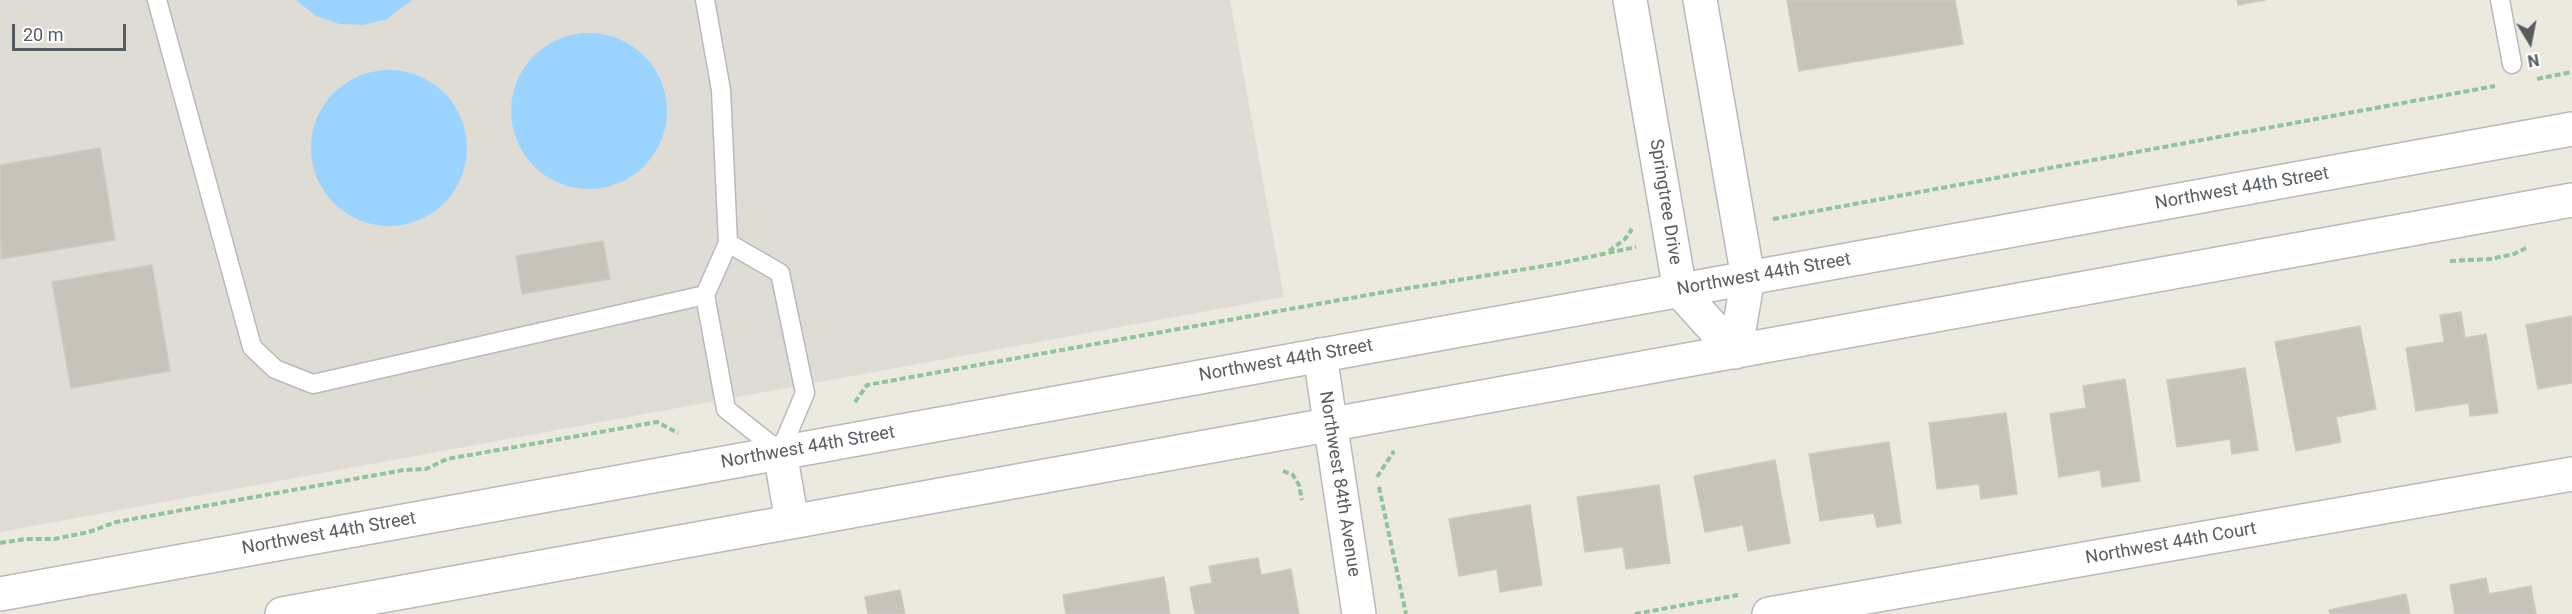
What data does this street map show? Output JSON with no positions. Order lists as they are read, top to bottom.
{
  "streets": {
    "street": [
      "Northwest 44th Street",
      "Springtree Drive",
      "Northwest 84th Avenue",
      "Northwest 44th Court"
    ]
  },
  "crossings": [
    ["Northwest 44th Street", "Springtree Drive"],
    ["Northwest 44th Street", "Northwest 84th Avenue"]
  ],
  "scale_bar": "20 m",
  "north": "bottom"
}
